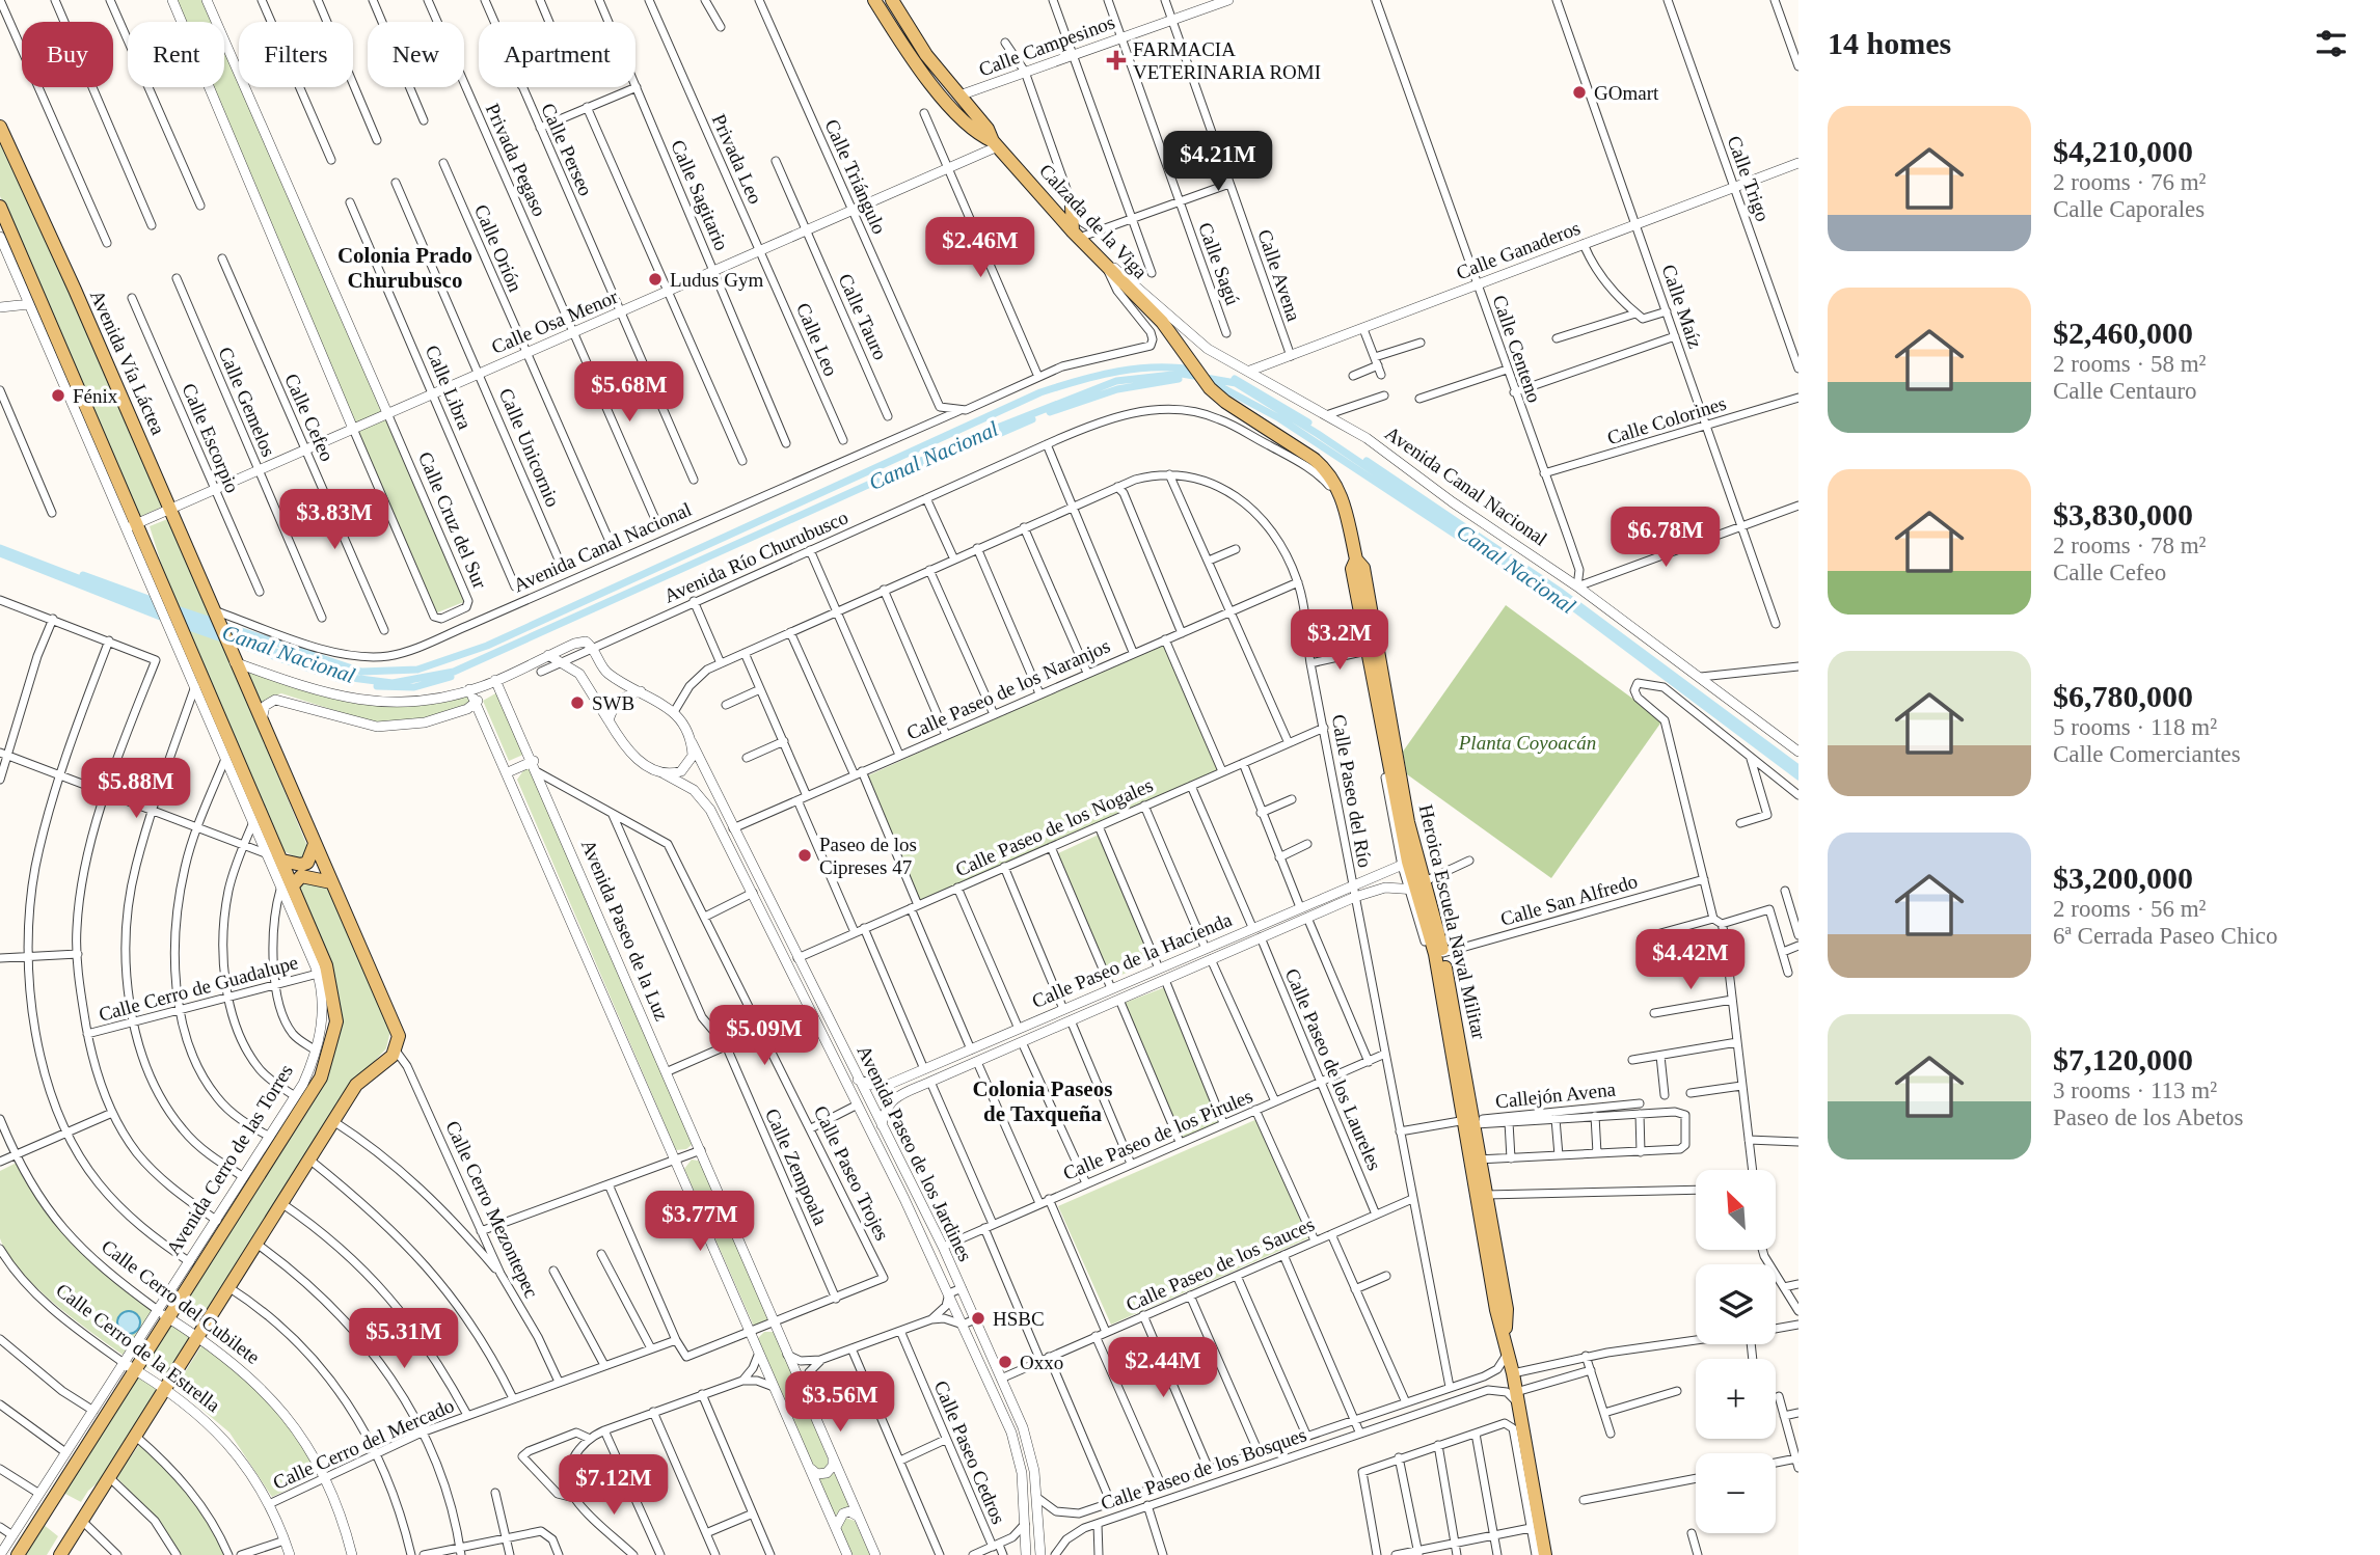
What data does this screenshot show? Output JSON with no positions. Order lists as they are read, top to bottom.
{
  "streets": {
    "main road": [
      "Calzada de la Viga",
      "Avenida Vía Láctea",
      "Heroica Escuela Naval Militar",
      "Avenida Cerro de las Torres"
    ],
    "street": [
      "Calle Campesinos",
      "Calle Perseo",
      "Privada Leo",
      "Privada Pegaso",
      "Calle Triángulo",
      "Calle Trigo",
      "Calle Sagitario",
      "Calle Orión",
      "Calle Ganaderos",
      "Calle Sagú",
      "Calle Avena",
      "Calle Maíz",
      "Calle Tauro",
      "Calle Osa Menor",
      "Calle Leo",
      "Calle Centeno",
      "Calle Libra",
      "Calle Gemelos",
      "Calle Cefeo",
      "Calle Colorines",
      "Calle Escorpio",
      "Calle Unicornio",
      "Avenida Canal Nacional",
      "Calle Cruz del Sur",
      "Avenida Río Churubusco",
      "Calle Paseo de los Naranjos",
      "Calle Paseo del Río",
      "Calle Paseo de los Nogales",
      "Calle San Alfredo",
      "Avenida Paseo de la Luz",
      "Calle Paseo de la Hacienda",
      "Calle Cerro de Guadalupe",
      "Calle Paseo de los Laureles",
      "Callejón Avena",
      "Calle Paseo de los Pirules",
      "Avenida Paseo de los Jardines",
      "Calle Zempoala",
      "Calle Paseo Trojes",
      "Calle Cerro Mezontepec",
      "Calle Paseo de los Sauces",
      "Calle Cerro del Cubilete",
      "Calle Cerro de la Estrella",
      "Calle Cerro del Mercado",
      "Calle Paseo Cedros",
      "Calle Paseo de los Bosques"
    ]
  },
  "crossings": [
    ["Calle Campesinos", "Calzada de la Viga"],
    ["Calle Campesinos", "Calle Sagú"],
    ["Calle Campesinos", "Calle Avena"],
    ["Calle Perseo", "Calle Osa Menor"],
    ["Privada Leo", "Calle Osa Menor"],
    ["Privada Leo", "Calle Leo"],
    ["Privada Pegaso", "Calle Osa Menor"],
    ["Calle Triángulo", "Calle Osa Menor"],
    ["Calle Triángulo", "Avenida Canal Nacional"],
    ["Calle Trigo", "Calle Ganaderos"],
    ["Calle Sagitario", "Calle Osa Menor"],
    ["Calzada de la Viga", "Calle Osa Menor"],
    ["Calzada de la Viga", "Avenida Canal Nacional"],
    ["Calzada de la Viga", "Heroica Escuela Naval Militar"],
    ["Calle Orión", "Calle Osa Menor"],
    ["Calle Ganaderos", "Calle Avena"],
    ["Calle Ganaderos", "Calle Maíz"],
    ["Calle Ganaderos", "Calle Centeno"],
    ["Calle Ganaderos", "Avenida Canal Nacional"],
    ["Calle Maíz", "Calle Colorines"],
    ["Calle Tauro", "Calle Osa Menor"],
    ["Calle Osa Menor", "Calle Leo"],
    ["Calle Osa Menor", "Avenida Vía Láctea"],
    ["Calle Osa Menor", "Calle Libra"],
    ["Calle Osa Menor", "Calle Gemelos"],
    ["Calle Osa Menor", "Calle Cefeo"],
    ["Calle Osa Menor", "Calle Escorpio"],
    ["Calle Osa Menor", "Calle Unicornio"],
    ["Calle Osa Menor", "Calle Cruz del Sur"],
    ["Calle Osa Menor", "Avenida Cerro de las Torres"],
    ["Calle Centeno", "Calle Colorines"],
    ["Calle Centeno", "Avenida Canal Nacional"],
    ["Avenida Vía Láctea", "Avenida Canal Nacional"],
    ["Avenida Río Churubusco", "Heroica Escuela Naval Militar"],
    ["Calle Paseo de los Naranjos", "Calle Paseo del Río"],
    ["Calle Paseo de los Naranjos", "Avenida Paseo de los Jardines"],
    ["Calle Paseo del Río", "Calle Paseo de los Nogales"],
    ["Calle Paseo del Río", "Calle Paseo de la Hacienda"],
    ["Calle Paseo del Río", "Calle Paseo de los Pirules"],
    ["Calle Paseo del Río", "Avenida Paseo de los Jardines"],
    ["Calle Paseo del Río", "Calle Paseo de los Sauces"],
    ["Calle Paseo del Río", "Calle Paseo de los Bosques"],
    ["Calle Paseo de los Nogales", "Avenida Paseo de los Jardines"],
    ["Calle San Alfredo", "Heroica Escuela Naval Militar"],
    ["Heroica Escuela Naval Militar", "Calle Paseo de la Hacienda"],
    ["Heroica Escuela Naval Militar", "Callejón Avena"],
    ["Heroica Escuela Naval Militar", "Calle Paseo de los Bosques"],
    ["Calle Paseo de la Hacienda", "Calle Paseo de los Laureles"],
    ["Calle Cerro de Guadalupe", "Avenida Cerro de las Torres"],
    ["Calle Paseo de los Laureles", "Calle Paseo de los Pirules"],
    ["Calle Paseo de los Laureles", "Calle Paseo de los Sauces"],
    ["Calle Paseo de los Pirules", "Avenida Paseo de los Jardines"],
    ["Avenida Paseo de los Jardines", "Calle Paseo de los Sauces"],
    ["Avenida Paseo de los Jardines", "Calle Paseo de los Bosques"],
    ["Avenida Cerro de las Torres", "Calle Cerro del Cubilete"],
    ["Avenida Cerro de las Torres", "Calle Cerro de la Estrella"],
    ["Calle Zempoala", "Calle Paseo Trojes"],
    ["Calle Cerro Mezontepec", "Calle Cerro del Mercado"],
    ["Calle Cerro del Cubilete", "Calle Cerro del Mercado"],
    ["Calle Cerro de la Estrella", "Calle Cerro del Mercado"]
  ],
  "districts": ["Colonia Prado Churubusco", "Colonia Paseos de Taxqueña"],
  "water": ["Canal Nacional"],
  "parks": ["Planta Coyoacán"],
  "places": {
    "health": ["FARMACIA VETERINARIA ROMI"],
    "other": [
      "GOmart",
      "Ludus Gym",
      "Fénix",
      "SWB",
      "Paseo de los Cipreses 47",
      "HSBC",
      "Oxxo"
    ]
  },
  "north": "top left",
  "page": {
    "heading": "14 homes",
    "chip": [
      "Buy",
      "Rent",
      "Filters",
      "New",
      "Apartment"
    ],
    "list": [
      {
        "name": "$4,210,000",
        "note": "2 rooms · 76 m² · Calle Caporales"
      },
      {
        "name": "$2,460,000",
        "note": "2 rooms · 58 m² · Calle Centauro"
      },
      {
        "name": "$3,830,000",
        "note": "2 rooms · 78 m² · Calle Cefeo"
      },
      {
        "name": "$6,780,000",
        "note": "5 rooms · 118 m² · Calle Comerciantes"
      },
      {
        "name": "$3,200,000",
        "note": "2 rooms · 56 m² · 6ª Cerrada Paseo Chico"
      },
      {
        "name": "$7,120,000",
        "note": "3 rooms · 113 m² · Paseo de los Abetos"
      }
    ],
    "price": [
      "$4.21M",
      "$2.46M",
      "$5.68M",
      "$3.83M",
      "$6.78M",
      "$3.2M",
      "$5.88M",
      "$4.42M",
      "$5.09M",
      "$3.77M",
      "$5.31M",
      "$2.44M",
      "$3.56M",
      "$7.12M"
    ],
    "map_buttons": ["+", "−"]
  }
}
